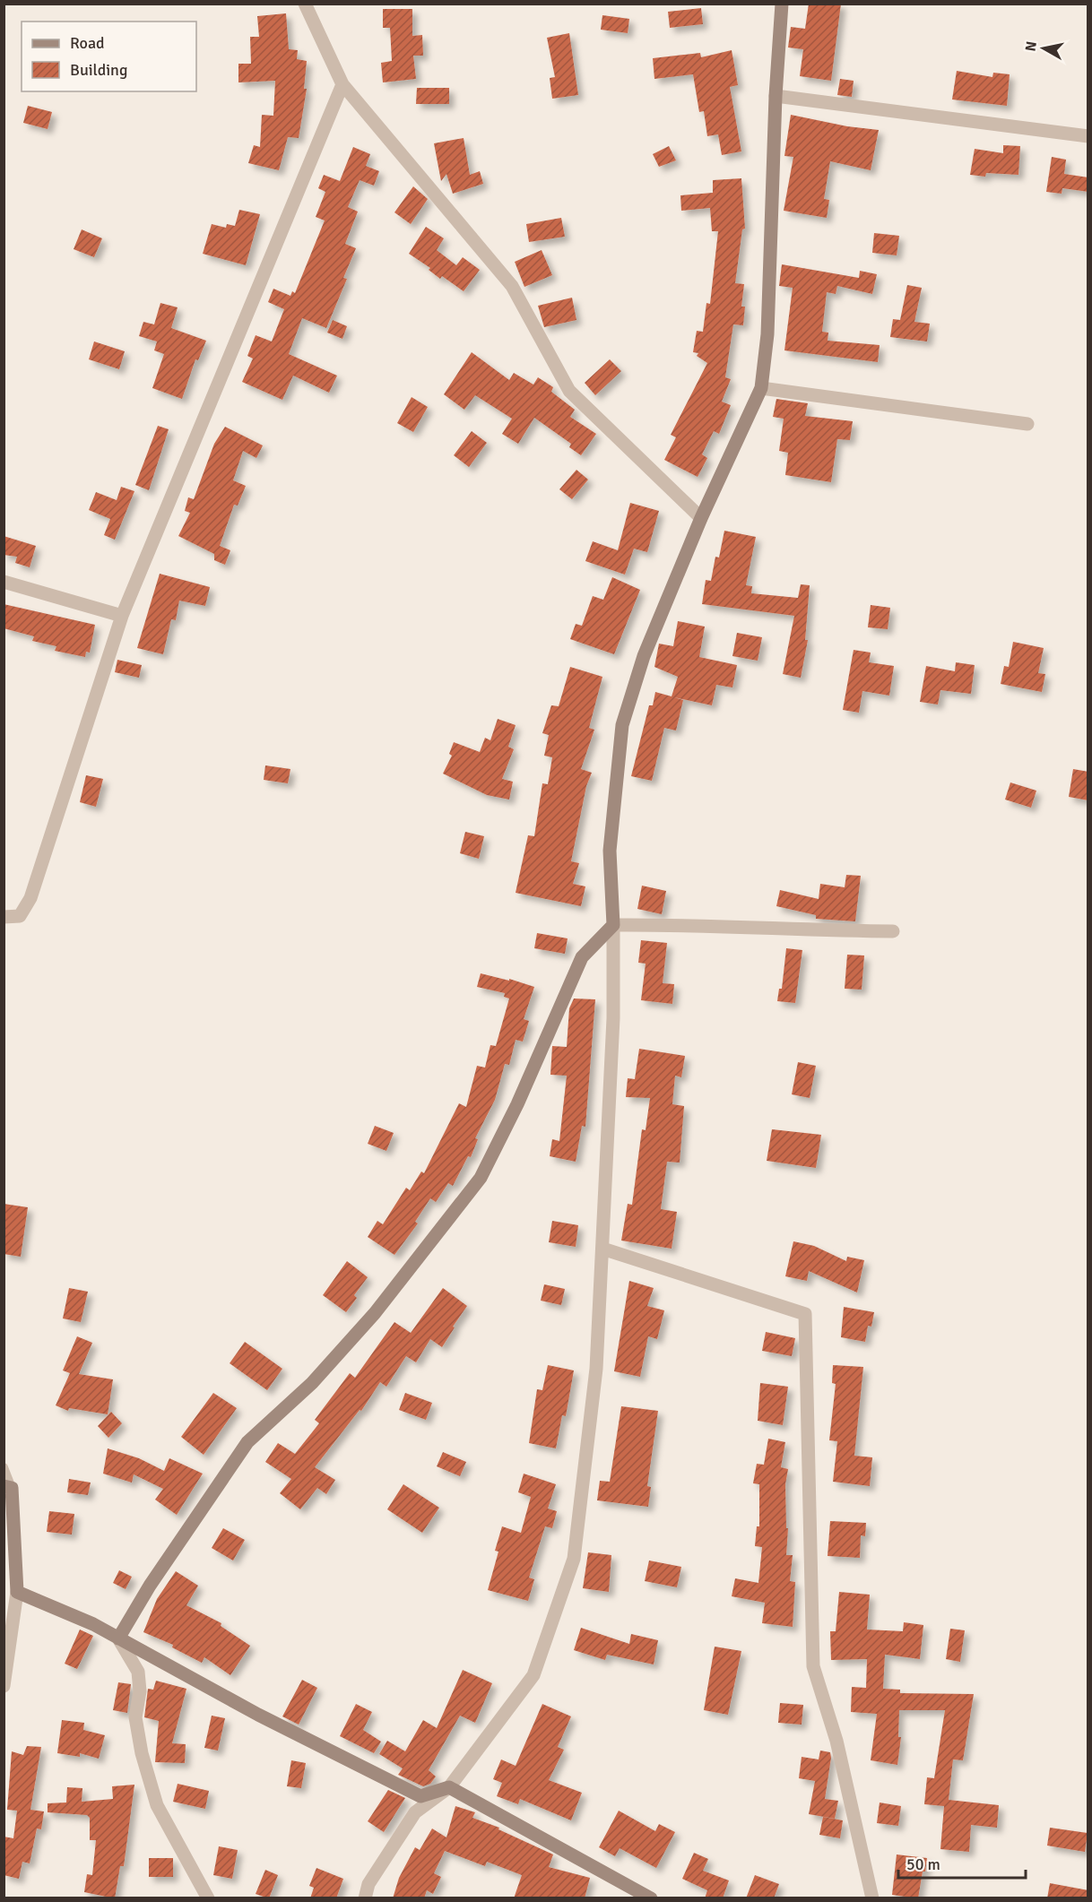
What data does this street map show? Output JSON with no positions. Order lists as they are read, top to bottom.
{
  "legend": ["Road", "Building"],
  "scale_bar": "50 m",
  "north": "left"
}
